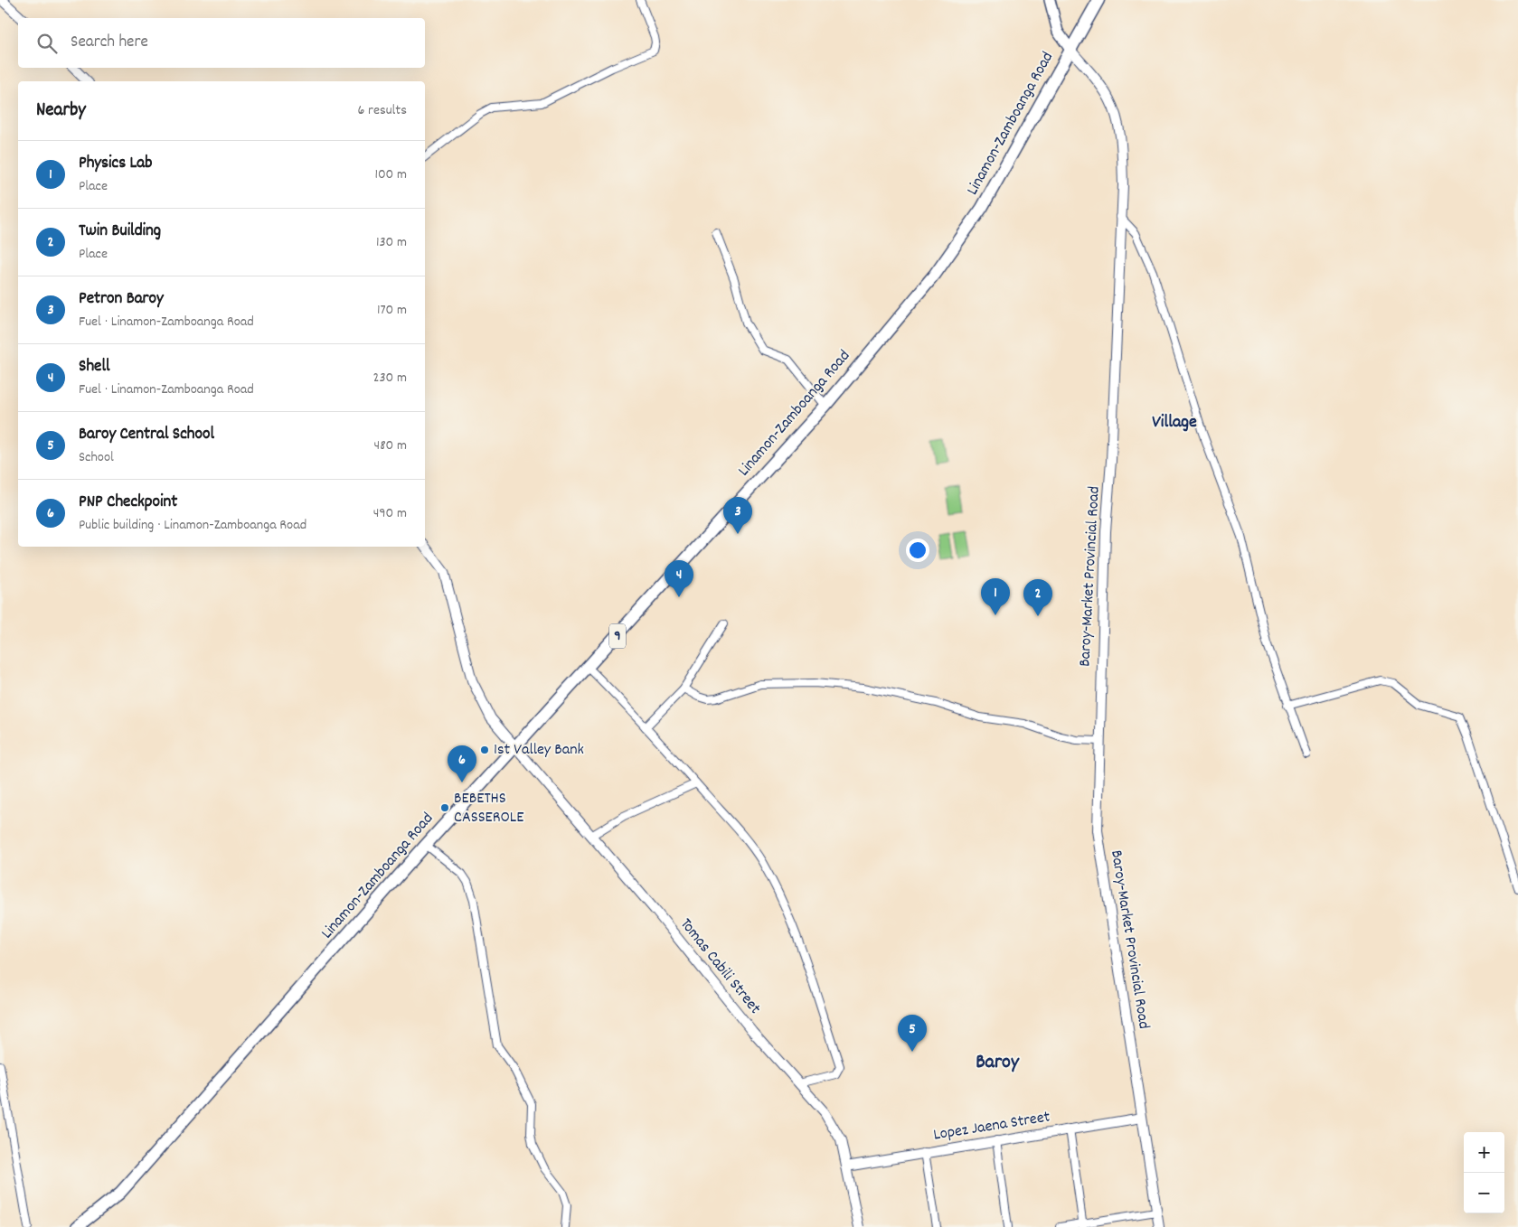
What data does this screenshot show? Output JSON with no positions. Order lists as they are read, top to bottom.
{
  "streets": {
    "highway": ["Linamon-Zamboanga Road", "9"],
    "street": ["Baroy-Market Provincial Road", "Tomas Cabili Street", "Lopez Jaena Street"]
  },
  "crossings": [
    ["Linamon-Zamboanga Road", "Baroy-Market Provincial Road"],
    ["Linamon-Zamboanga Road", "Tomas Cabili Street"],
    ["Baroy-Market Provincial Road", "Lopez Jaena Street"],
    ["Tomas Cabili Street", "Lopez Jaena Street"]
  ],
  "districts": ["Village", "Baroy"],
  "places": ["1st Valley Bank", "BEBETHS CASSEROLE"],
  "page": {
    "search": "Search here",
    "heading": ["Nearby", "6 results"],
    "list": [
      {
        "mark": "1",
        "name": "Physics Lab",
        "note": "Place",
        "value": "100 m"
      },
      {
        "mark": "2",
        "name": "Twin Building",
        "note": "Place",
        "value": "130 m"
      },
      {
        "mark": "3",
        "name": "Petron Baroy",
        "note": "Fuel · Linamon-Zamboanga Road",
        "value": "170 m"
      },
      {
        "mark": "4",
        "name": "Shell",
        "note": "Fuel · Linamon-Zamboanga Road",
        "value": "230 m"
      },
      {
        "mark": "5",
        "name": "Baroy Central School",
        "note": "School",
        "value": "480 m"
      },
      {
        "mark": "6",
        "name": "PNP Checkpoint",
        "note": "Public building · Linamon-Zamboanga Road",
        "value": "490 m"
      }
    ],
    "pins": [
      "3",
      "4",
      "1",
      "2",
      "6",
      "5"
    ],
    "map_buttons": ["+", "−"]
  }
}
